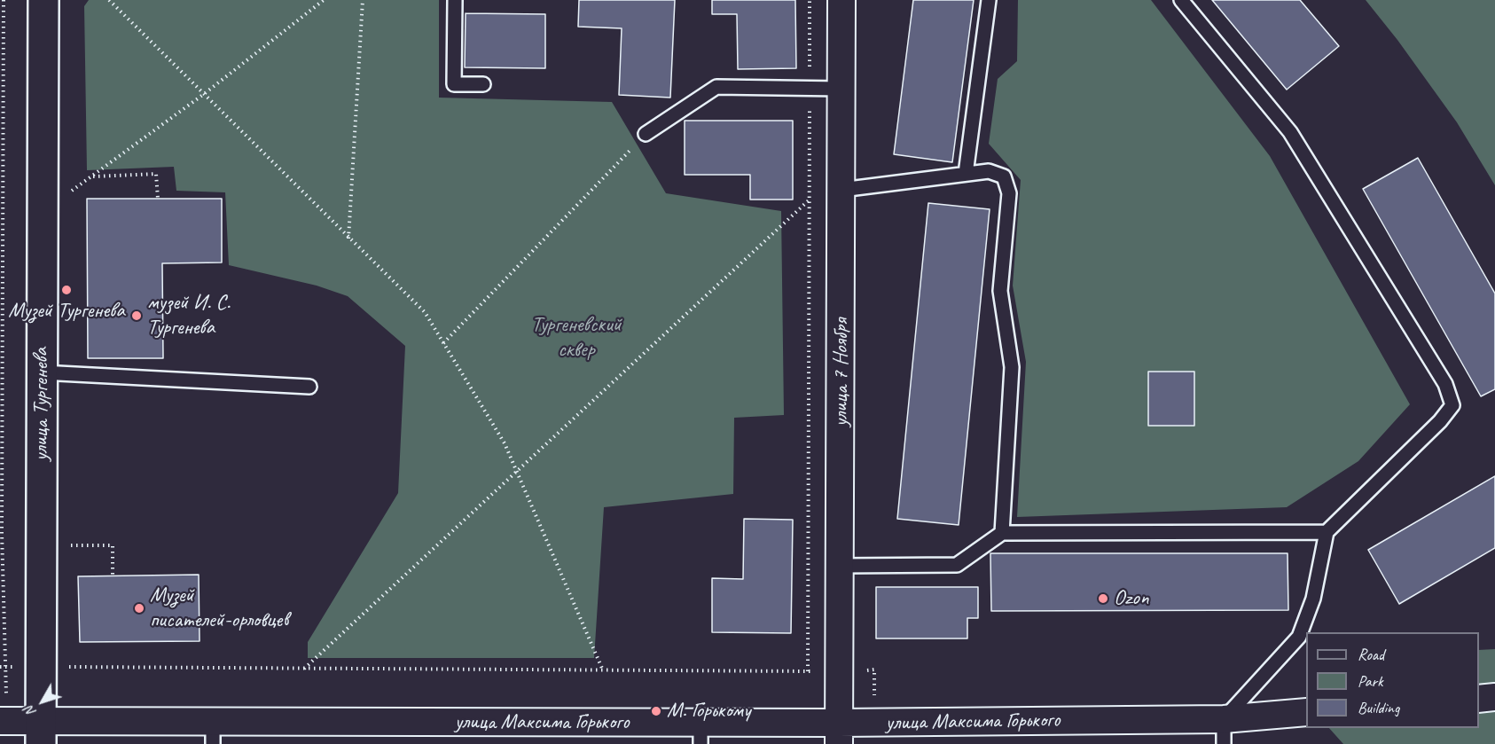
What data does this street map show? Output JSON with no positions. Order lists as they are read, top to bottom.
{
  "streets": {
    "main road": ["улица Тургенева"],
    "street": ["улица 7 Ноября", "улица Максима Горького"]
  },
  "crossings": [
    ["улица 7 Ноября", "улица Максима Горького"],
    ["улица Тургенева", "улица Максима Горького"]
  ],
  "parks": ["Тургеневский сквер"],
  "places": [
    "Музей Тургенева",
    "музей И. С. Тургенева",
    "Ozon",
    "Музей писателей-орловцев",
    "М. Горькому"
  ],
  "legend": ["Road", "Park", "Building"],
  "north": "bottom left"
}
